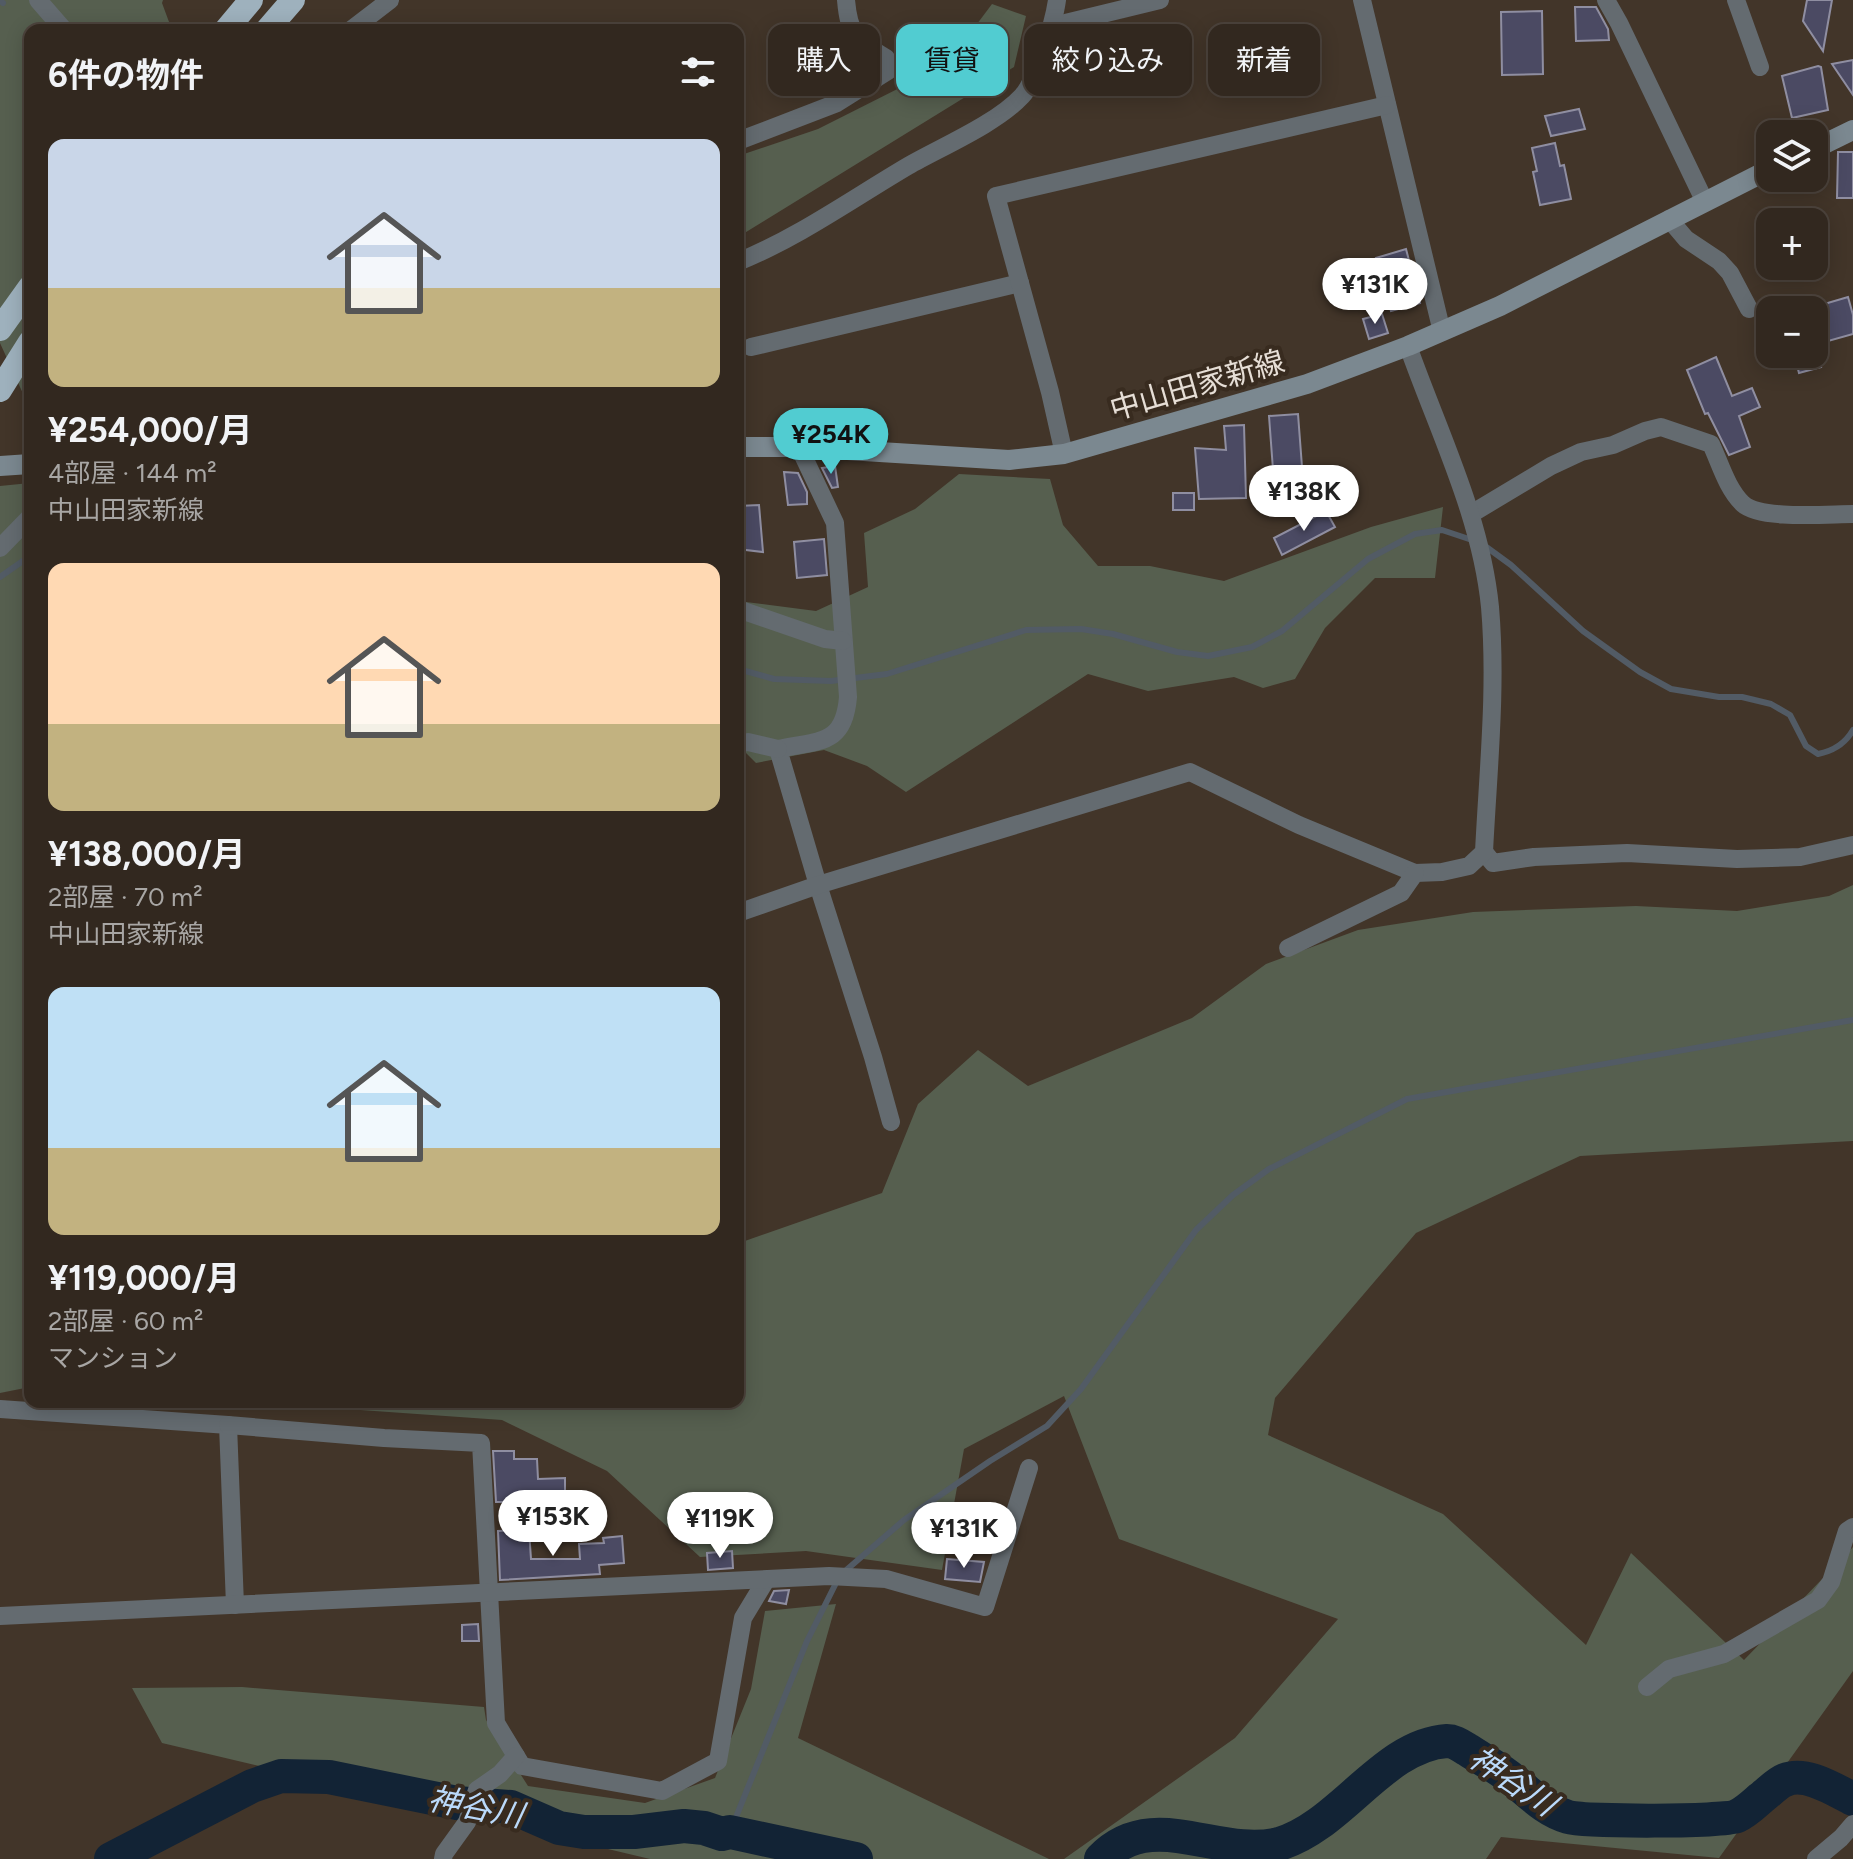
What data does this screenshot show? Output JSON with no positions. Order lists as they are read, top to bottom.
{
  "streets": {
    "main road": ["中山田家新線"]
  },
  "water": ["神谷川"],
  "page": {
    "chip": [
      "購入",
      "賃貸",
      "絞り込み",
      "新着"
    ],
    "heading": "6件の物件",
    "map_buttons": ["+", "−"],
    "list": [
      {
        "name": "¥254,000/月",
        "note": "4部屋 · 144 m² · 中山田家新線"
      },
      {
        "name": "¥138,000/月",
        "note": "2部屋 · 70 m² · 中山田家新線"
      },
      {
        "name": "¥119,000/月",
        "note": "2部屋 · 60 m² · マンション"
      }
    ],
    "price": [
      "¥131K",
      "¥254K",
      "¥138K",
      "¥153K",
      "¥119K",
      "¥131K"
    ]
  }
}
